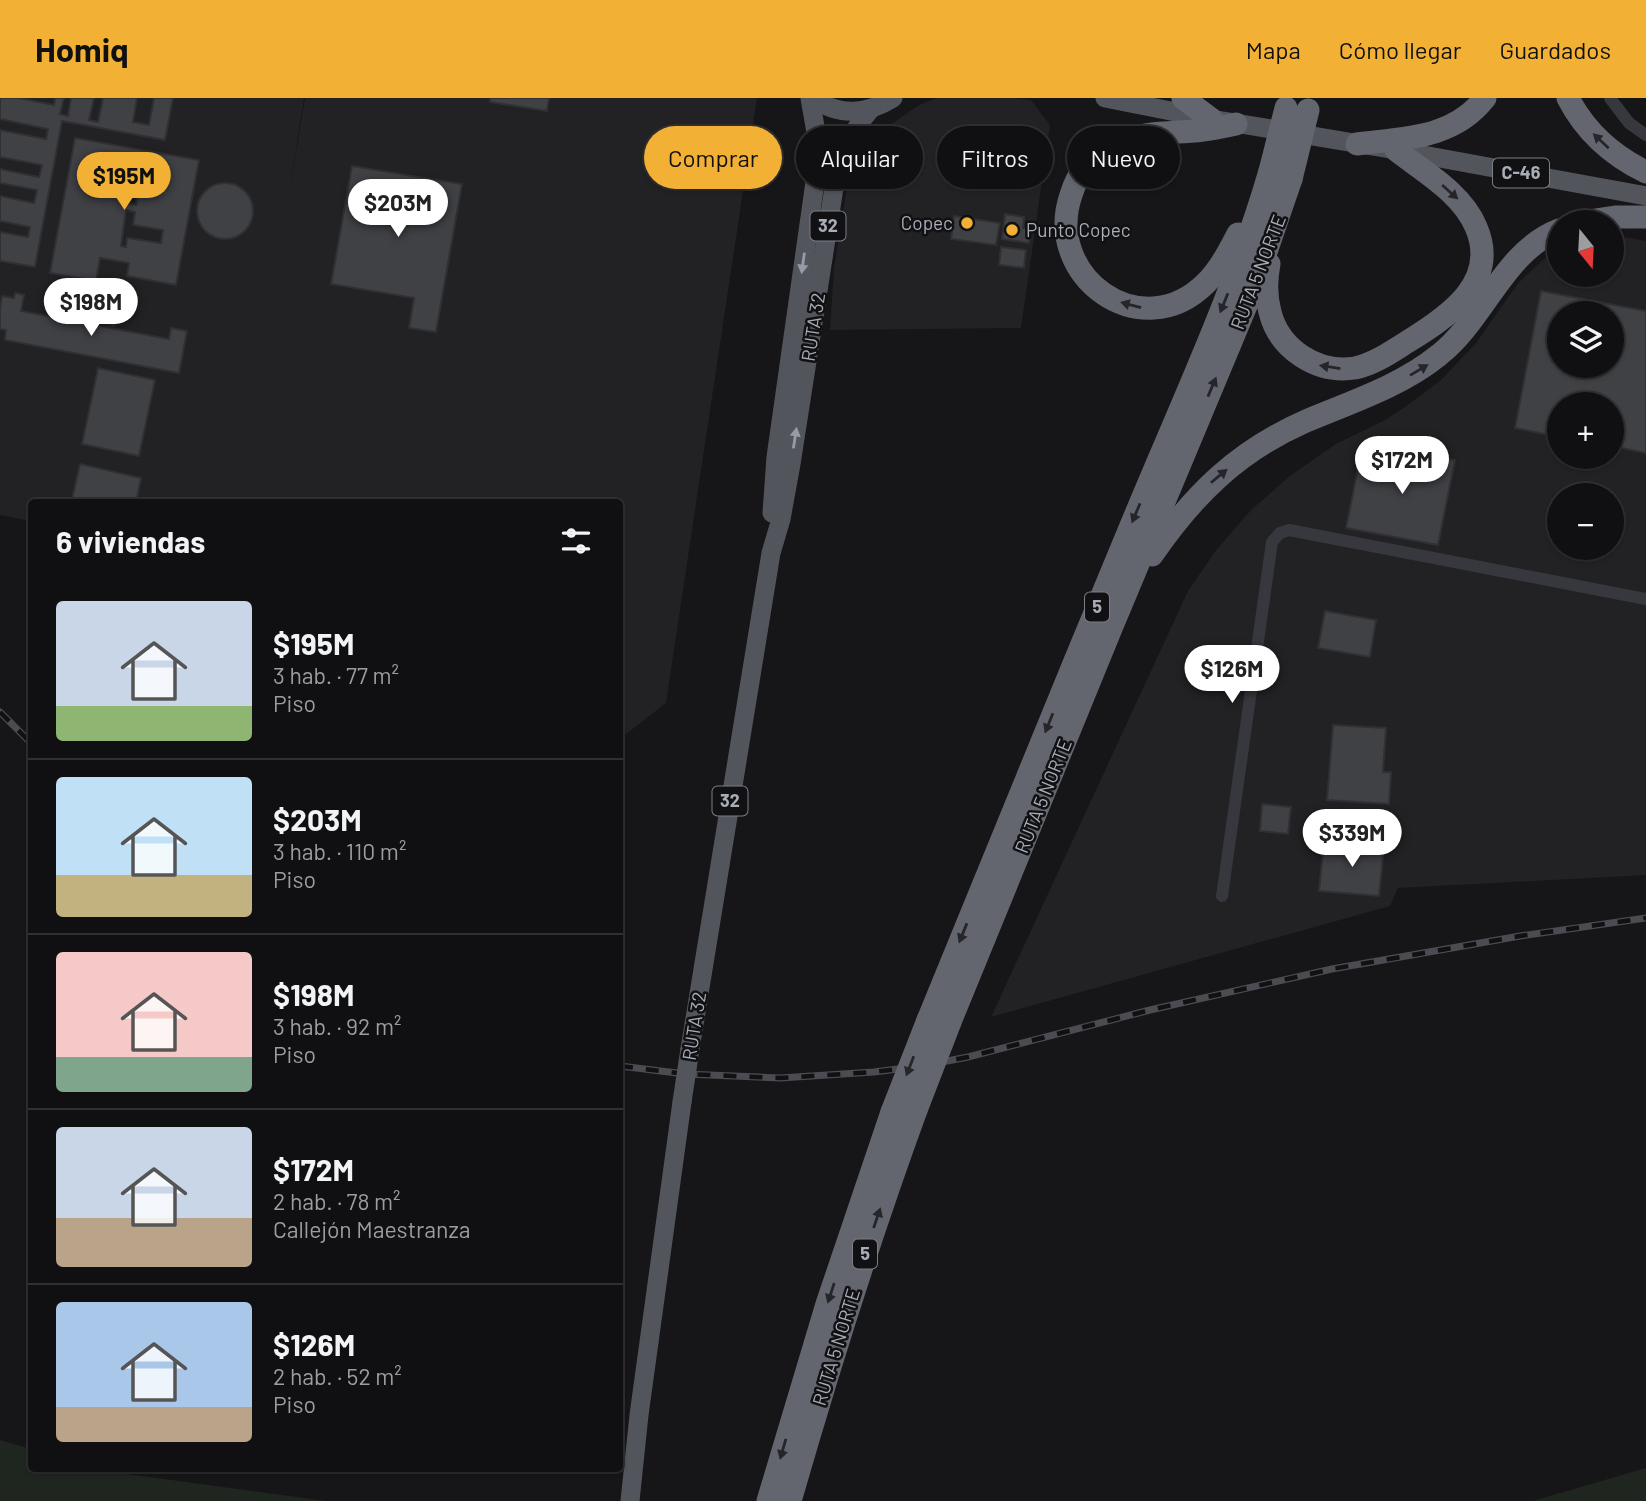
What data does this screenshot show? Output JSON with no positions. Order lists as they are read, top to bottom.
{
  "streets": {
    "highway": ["RUTA 5 NORTE", "5"],
    "main road": ["C-46", "32", "RUTA 32"]
  },
  "crossings": [
    ["32", "RUTA 32"]
  ],
  "places": ["Copec", "Punto Copec"],
  "north": "bottom",
  "page": {
    "header": "Homiq",
    "nav": ["Mapa", "Cómo llegar", "Guardados"],
    "chip": [
      "Comprar",
      "Alquilar",
      "Filtros",
      "Nuevo"
    ],
    "price": [
      "$195M",
      "$203M",
      "$198M",
      "$172M",
      "$126M",
      "$339M"
    ],
    "map_buttons": ["+", "−"],
    "heading": "6 viviendas",
    "list": [
      {
        "name": "$195M",
        "note": "3 hab. · 77 m² · Piso"
      },
      {
        "name": "$203M",
        "note": "3 hab. · 110 m² · Piso"
      },
      {
        "name": "$198M",
        "note": "3 hab. · 92 m² · Piso"
      },
      {
        "name": "$172M",
        "note": "2 hab. · 78 m² · Callejón Maestranza"
      },
      {
        "name": "$126M",
        "note": "2 hab. · 52 m² · Piso"
      }
    ]
  }
}
